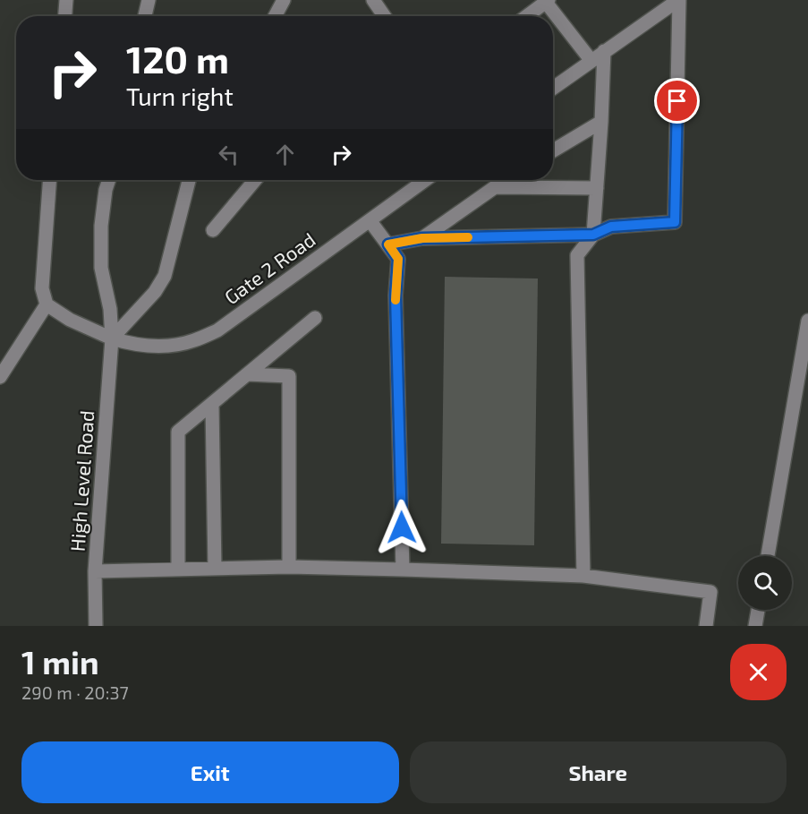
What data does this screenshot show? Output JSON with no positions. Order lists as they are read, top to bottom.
{
  "streets": {
    "lane": ["Gate 2 Road", "High Level Road"]
  },
  "crossings": [
    ["Gate 2 Road", "High Level Road"]
  ],
  "page": {
    "turn": ["120 m", "Turn right"],
    "heading": ["1 min", "290 m · 20:37"],
    "buttons": ["Exit", "Share"]
  }
}
